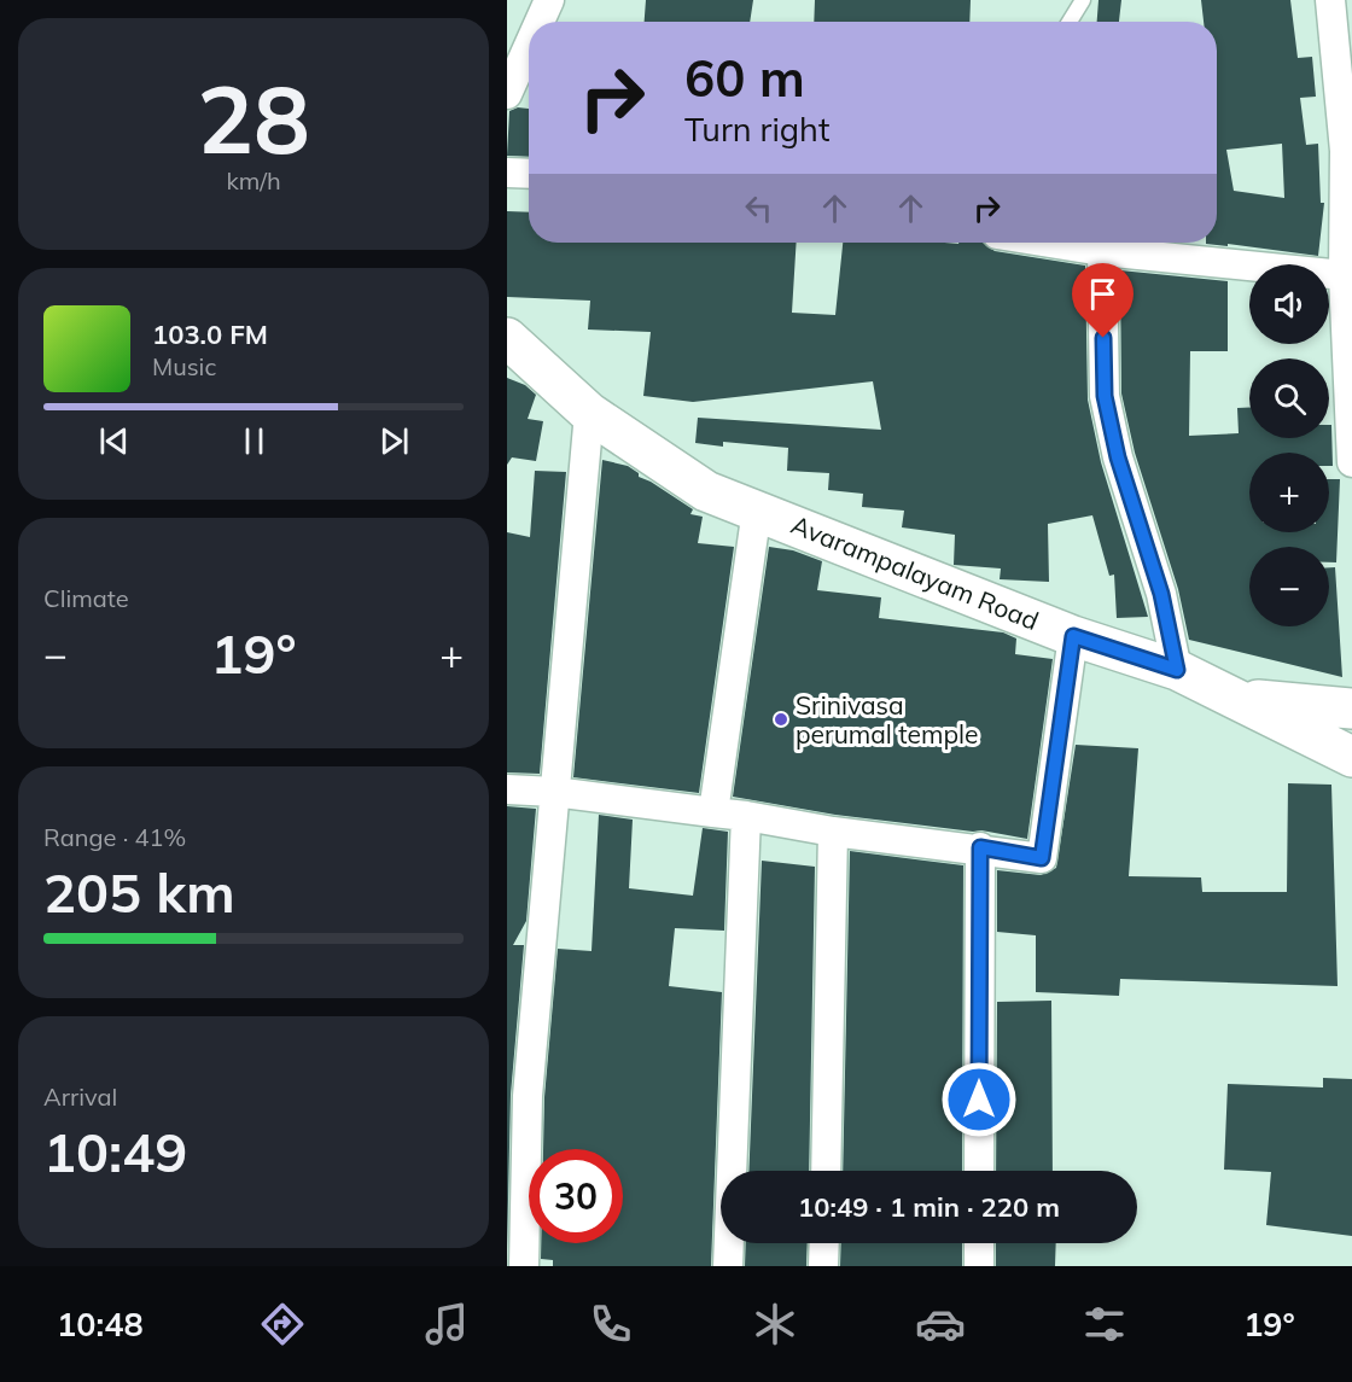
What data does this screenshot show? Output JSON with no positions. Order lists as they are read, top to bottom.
{
  "streets": {
    "main road": ["Avarampalayam Road"]
  },
  "places": ["Srinivasa perumal temple"],
  "page": {
    "tile": [
      ["28", "km/h"],
      "Climate",
      ["Range · 41%", "205 km"],
      ["Arrival", "10:49"]
    ],
    "turn": ["60 m", "Turn right"],
    "map_buttons": ["+", "−"],
    "song": ["103.0 FM", "Music"],
    "heat": ["−", "19°", "+"],
    "limit": "30",
    "trip": "10:49 · 1 min · 220 m",
    "tabs": ["10:48", "19°"]
  }
}
